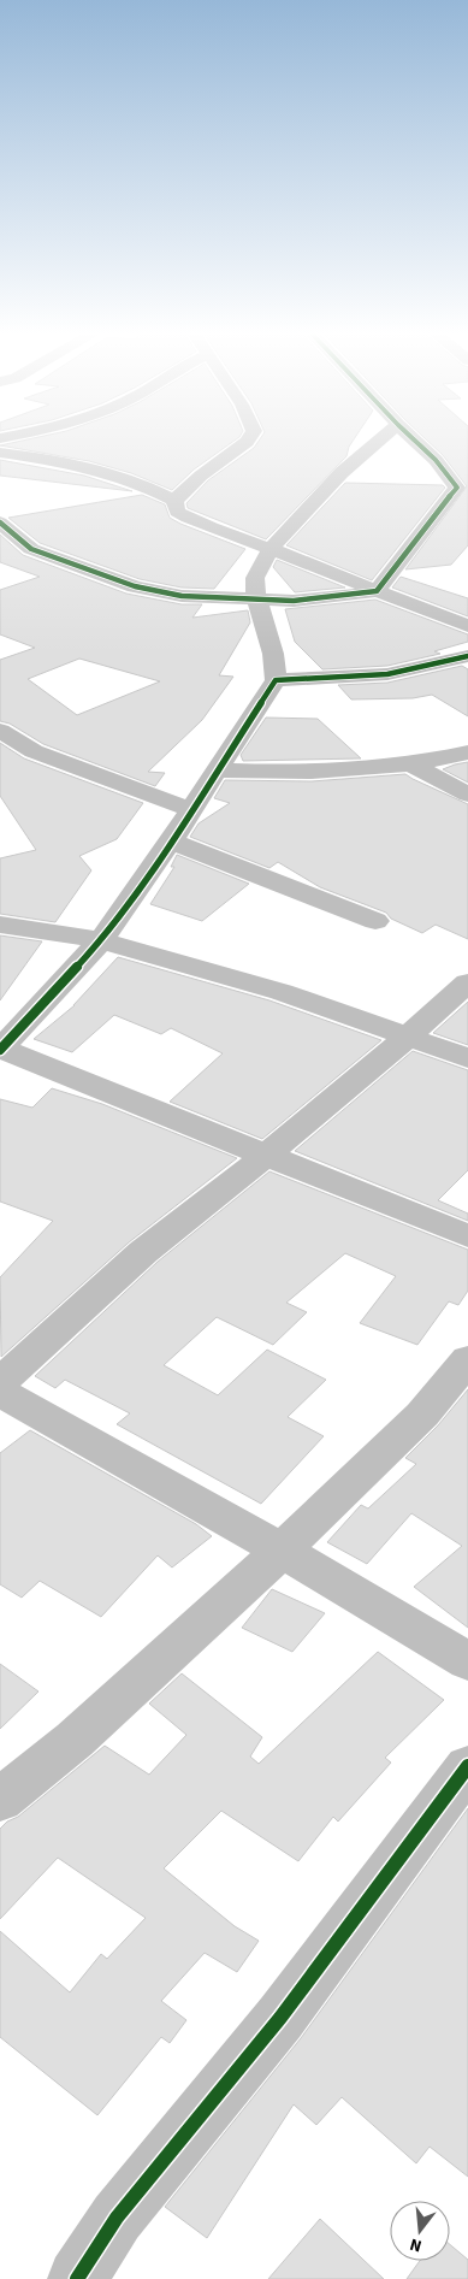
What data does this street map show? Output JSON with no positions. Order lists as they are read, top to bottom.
{
  "north": "bottom"
}
